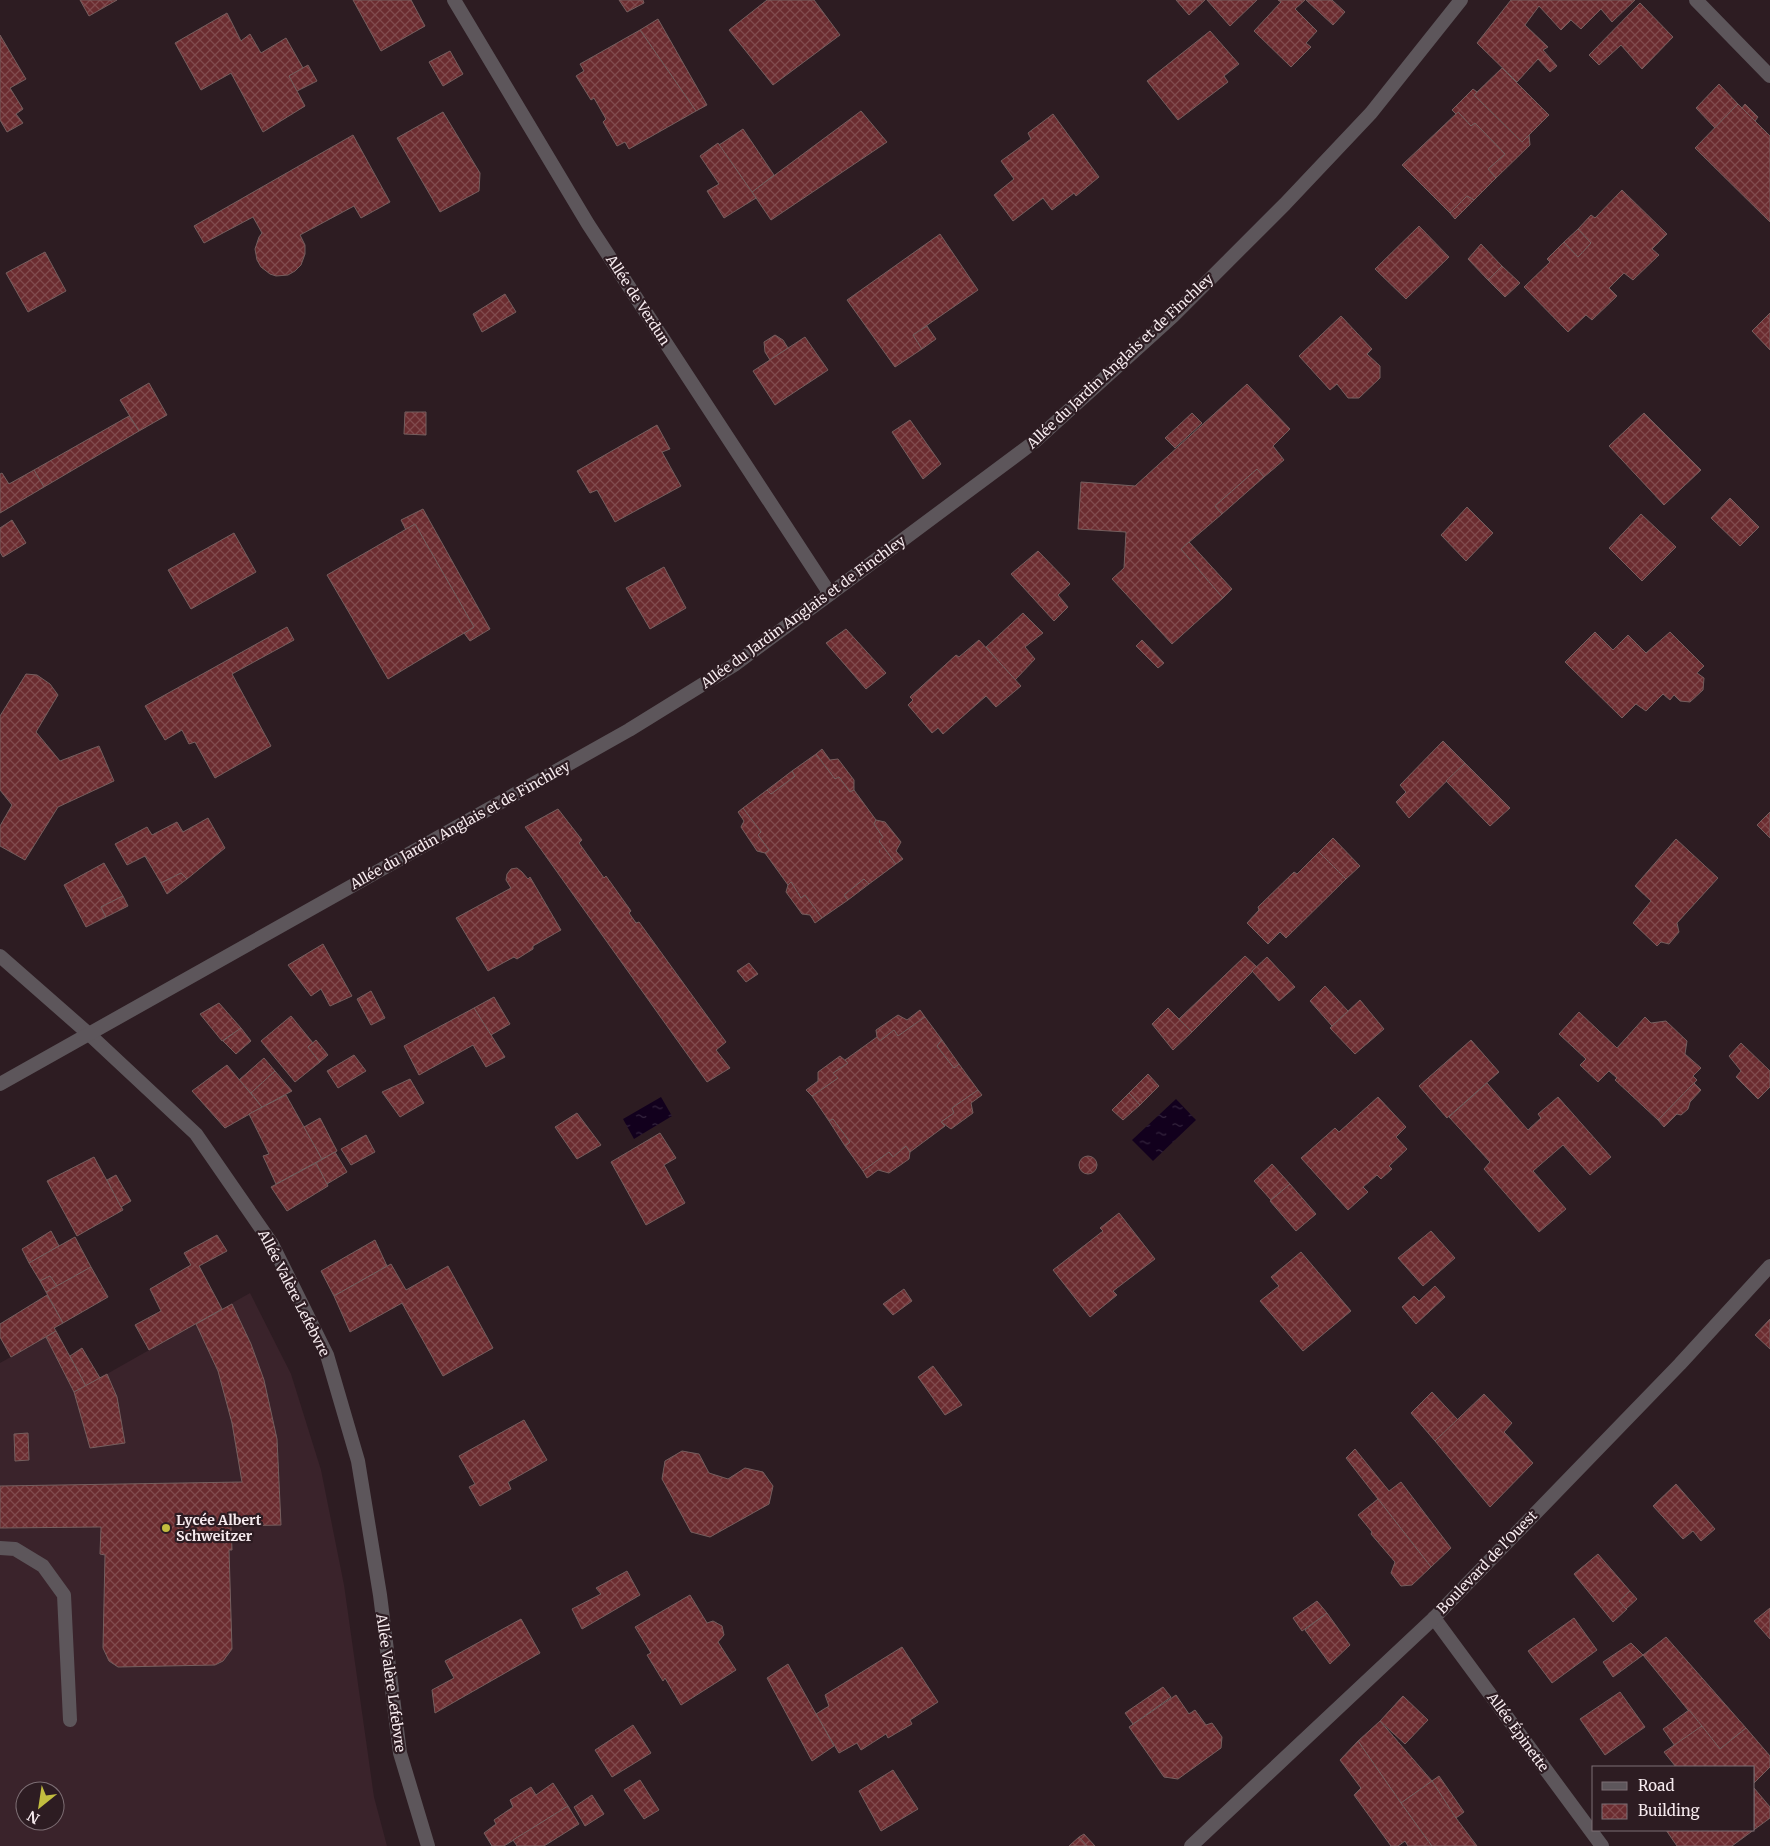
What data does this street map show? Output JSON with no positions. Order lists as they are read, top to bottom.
{
  "streets": {
    "street": [
      "Allée de Verdun",
      "Allée du Jardin Anglais et de Finchley",
      "Allée Valère Lefebvre",
      "Boulevard de l'Ouest",
      "Allée Épinette"
    ]
  },
  "crossings": [
    ["Allée de Verdun", "Allée du Jardin Anglais et de Finchley"],
    ["Allée du Jardin Anglais et de Finchley", "Allée Valère Lefebvre"],
    ["Boulevard de l'Ouest", "Allée Épinette"]
  ],
  "places": ["Lycée Albert Schweitzer"],
  "legend": ["Road", "Building"],
  "north": "bottom left"
}
